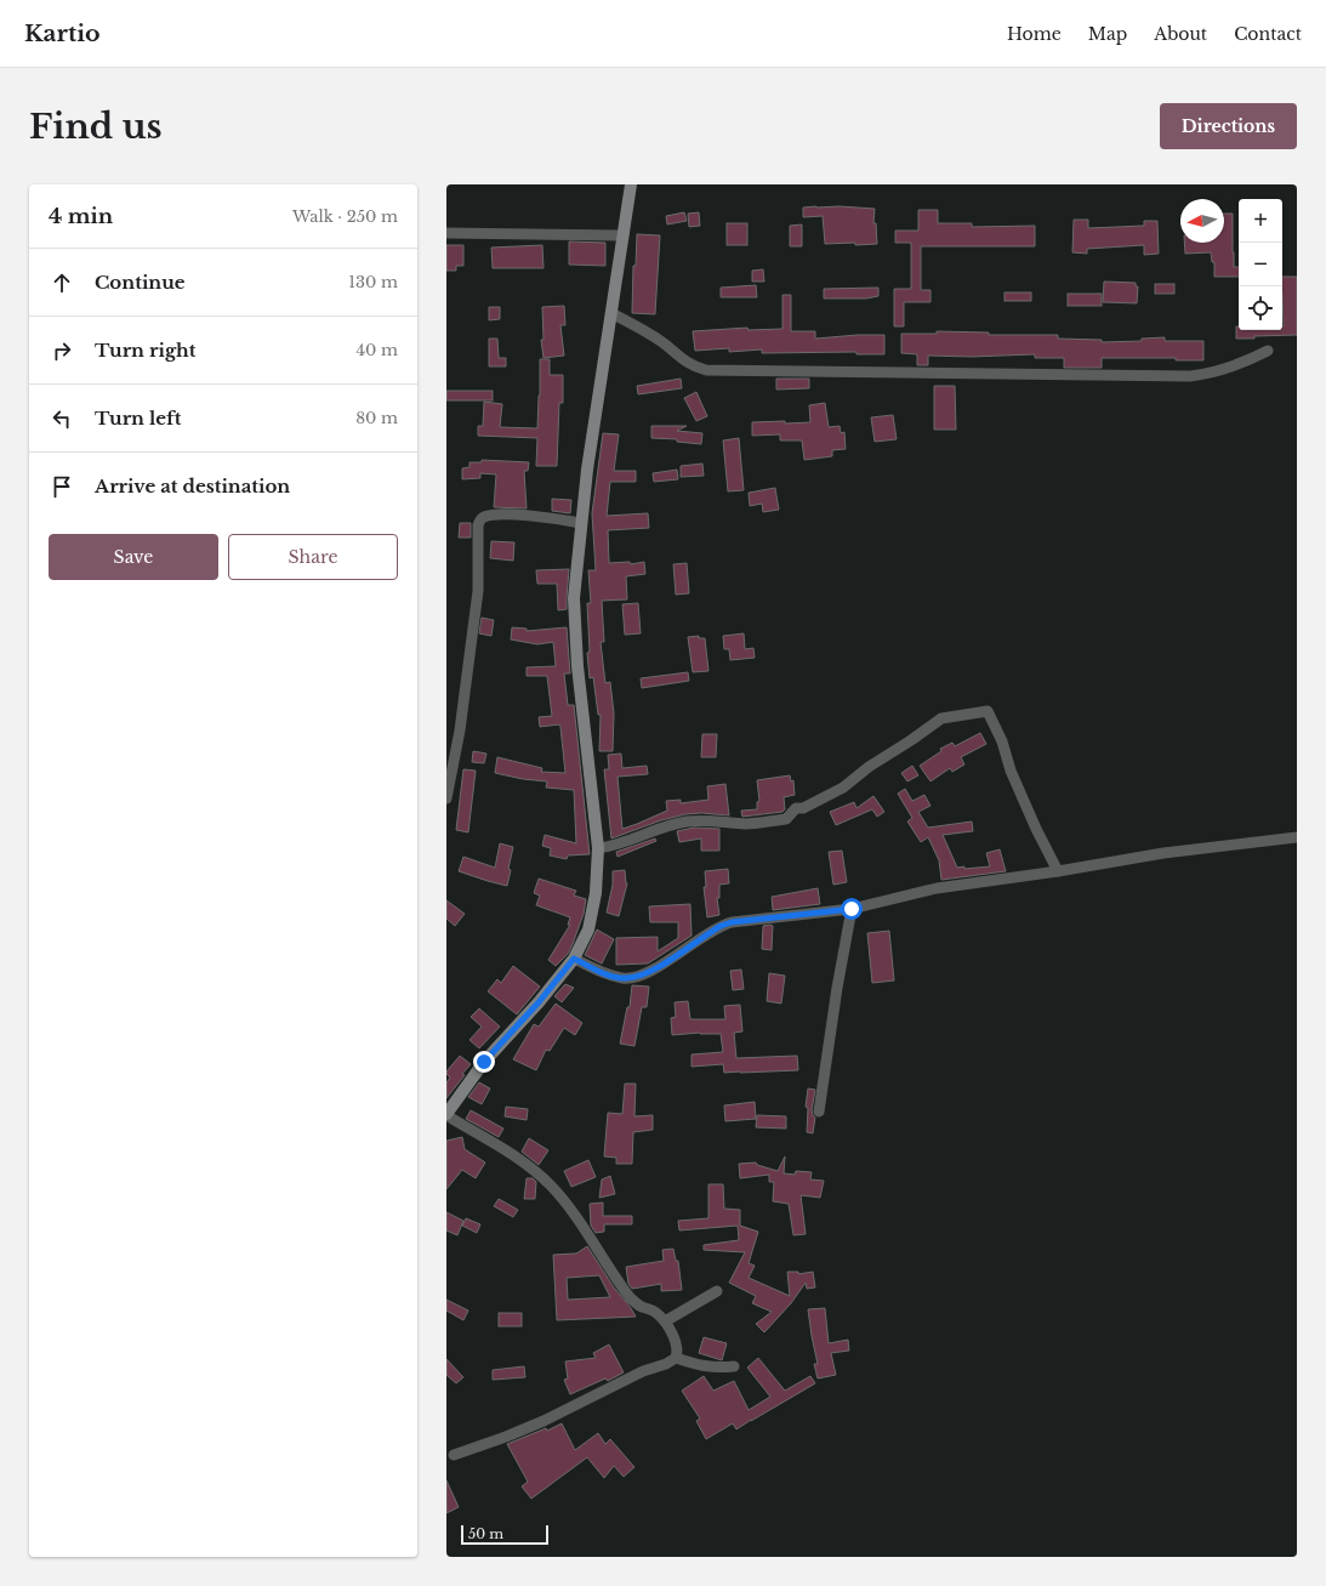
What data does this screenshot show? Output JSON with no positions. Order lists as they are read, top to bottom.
{
  "scale_bar": "50 m",
  "north": "left",
  "page": {
    "header": "Kartio",
    "nav": [
      "Home",
      "Map",
      "About",
      "Contact"
    ],
    "buttons": [
      "Directions",
      ["Save", "Share"]
    ],
    "title": "Find us",
    "heading": ["4 min", "Walk · 250 m"],
    "map_buttons": ["+", "−"],
    "list": [
      ["Continue", "130 m"],
      ["Turn right", "40 m"],
      ["Turn left", "80 m"],
      "Arrive at destination"
    ],
    "scale": "50 m"
  }
}
